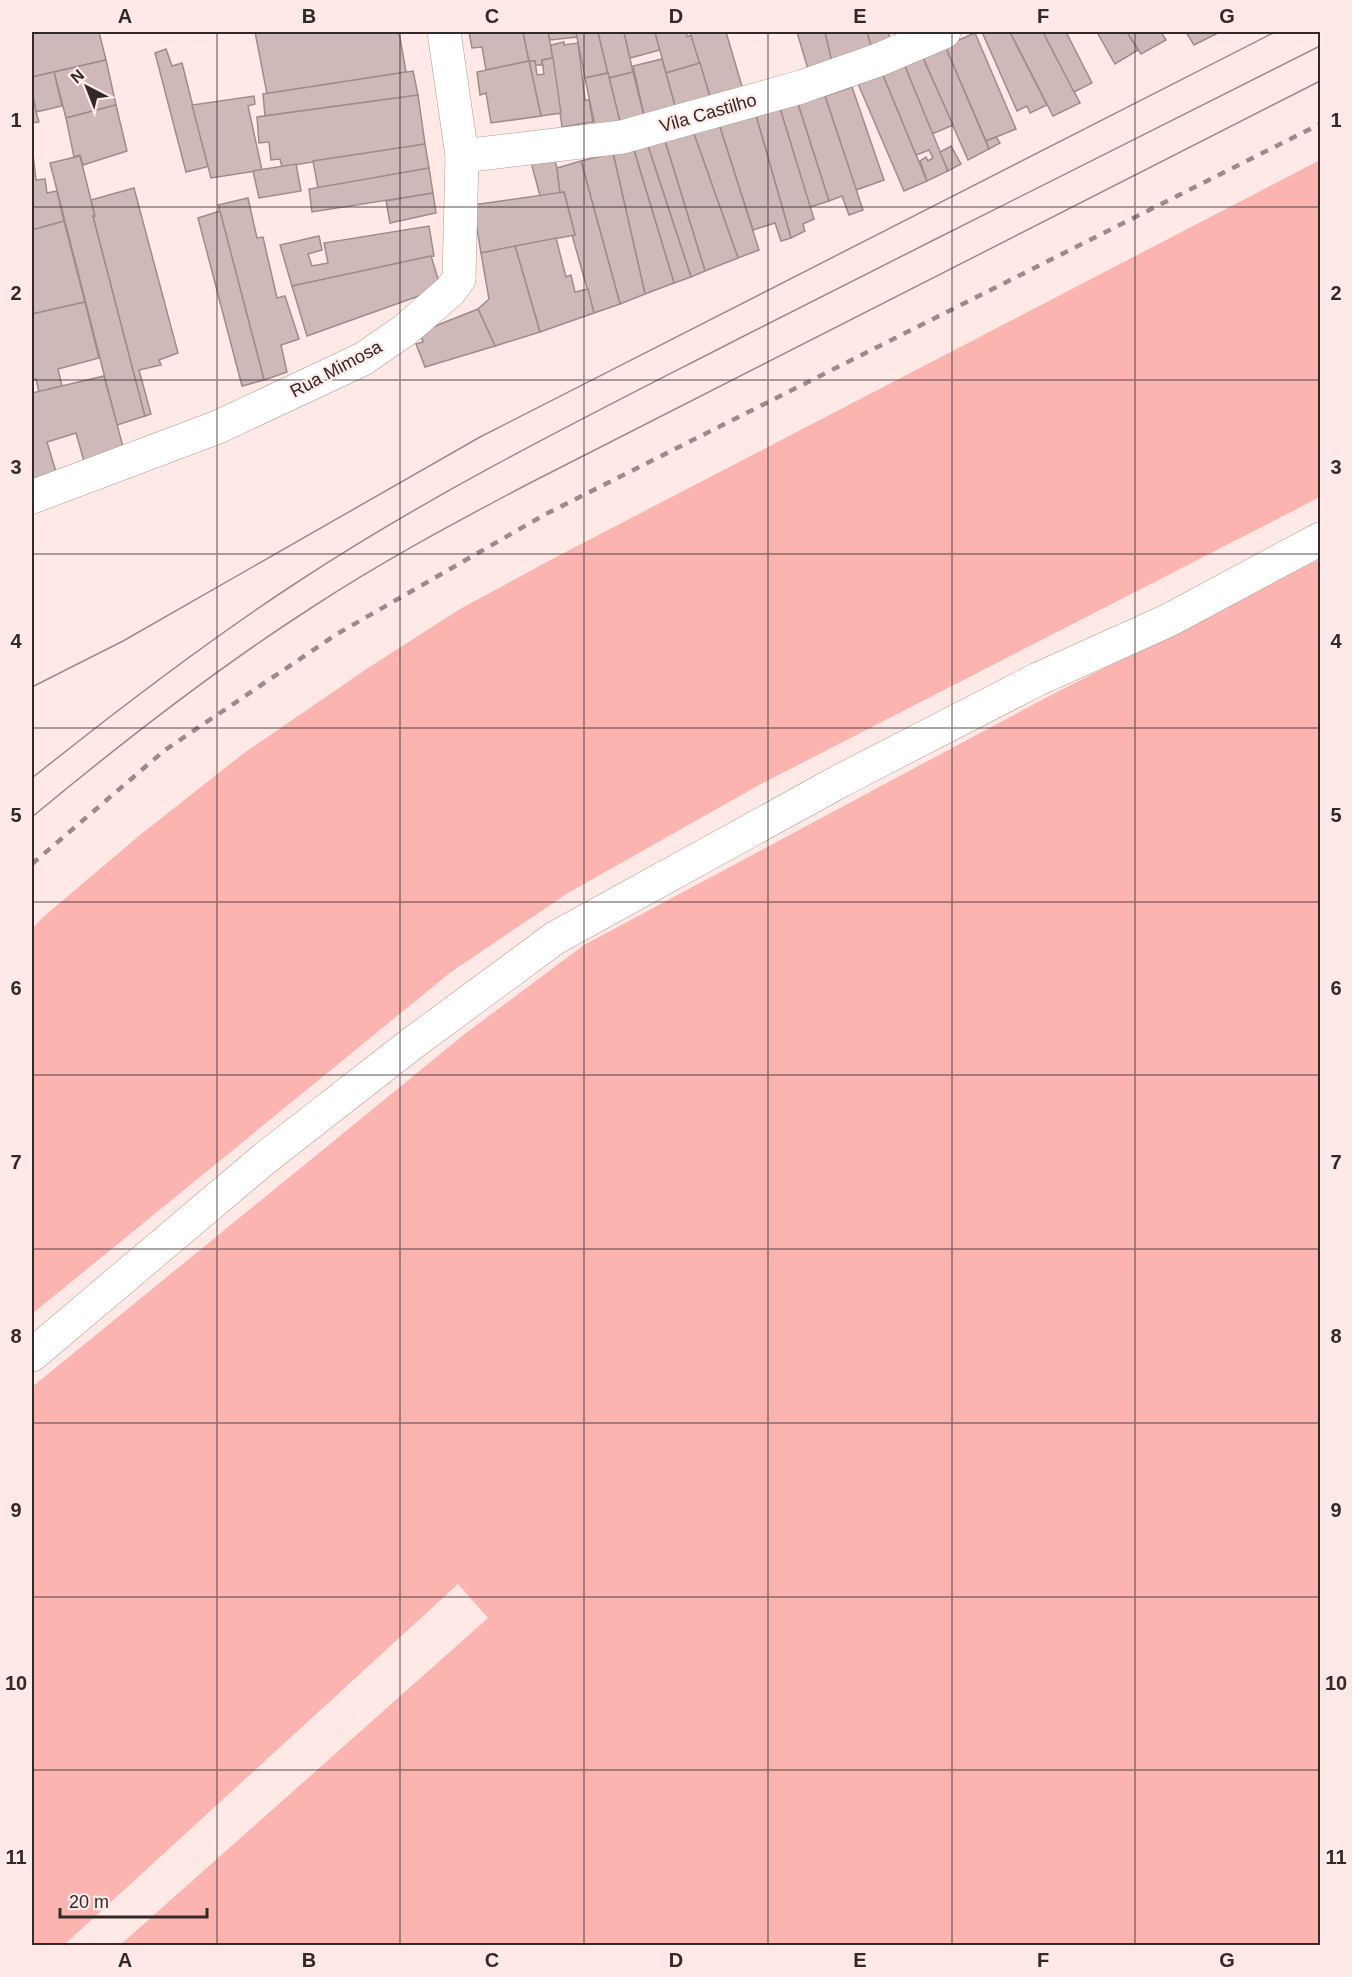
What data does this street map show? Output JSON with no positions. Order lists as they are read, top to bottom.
{
  "streets": {
    "street": ["Vila Castilho", "Rua Mimosa"]
  },
  "crossings": [
    ["Vila Castilho", "Rua Mimosa"]
  ],
  "scale_bar": "20 m",
  "north": "top left",
  "grid": {
    "columns": [
      "A",
      "B",
      "C",
      "D",
      "E",
      "F",
      "G"
    ],
    "rows": [
      "1",
      "2",
      "3",
      "4",
      "5",
      "6",
      "7",
      "8",
      "9",
      "10",
      "11"
    ]
  }
}
